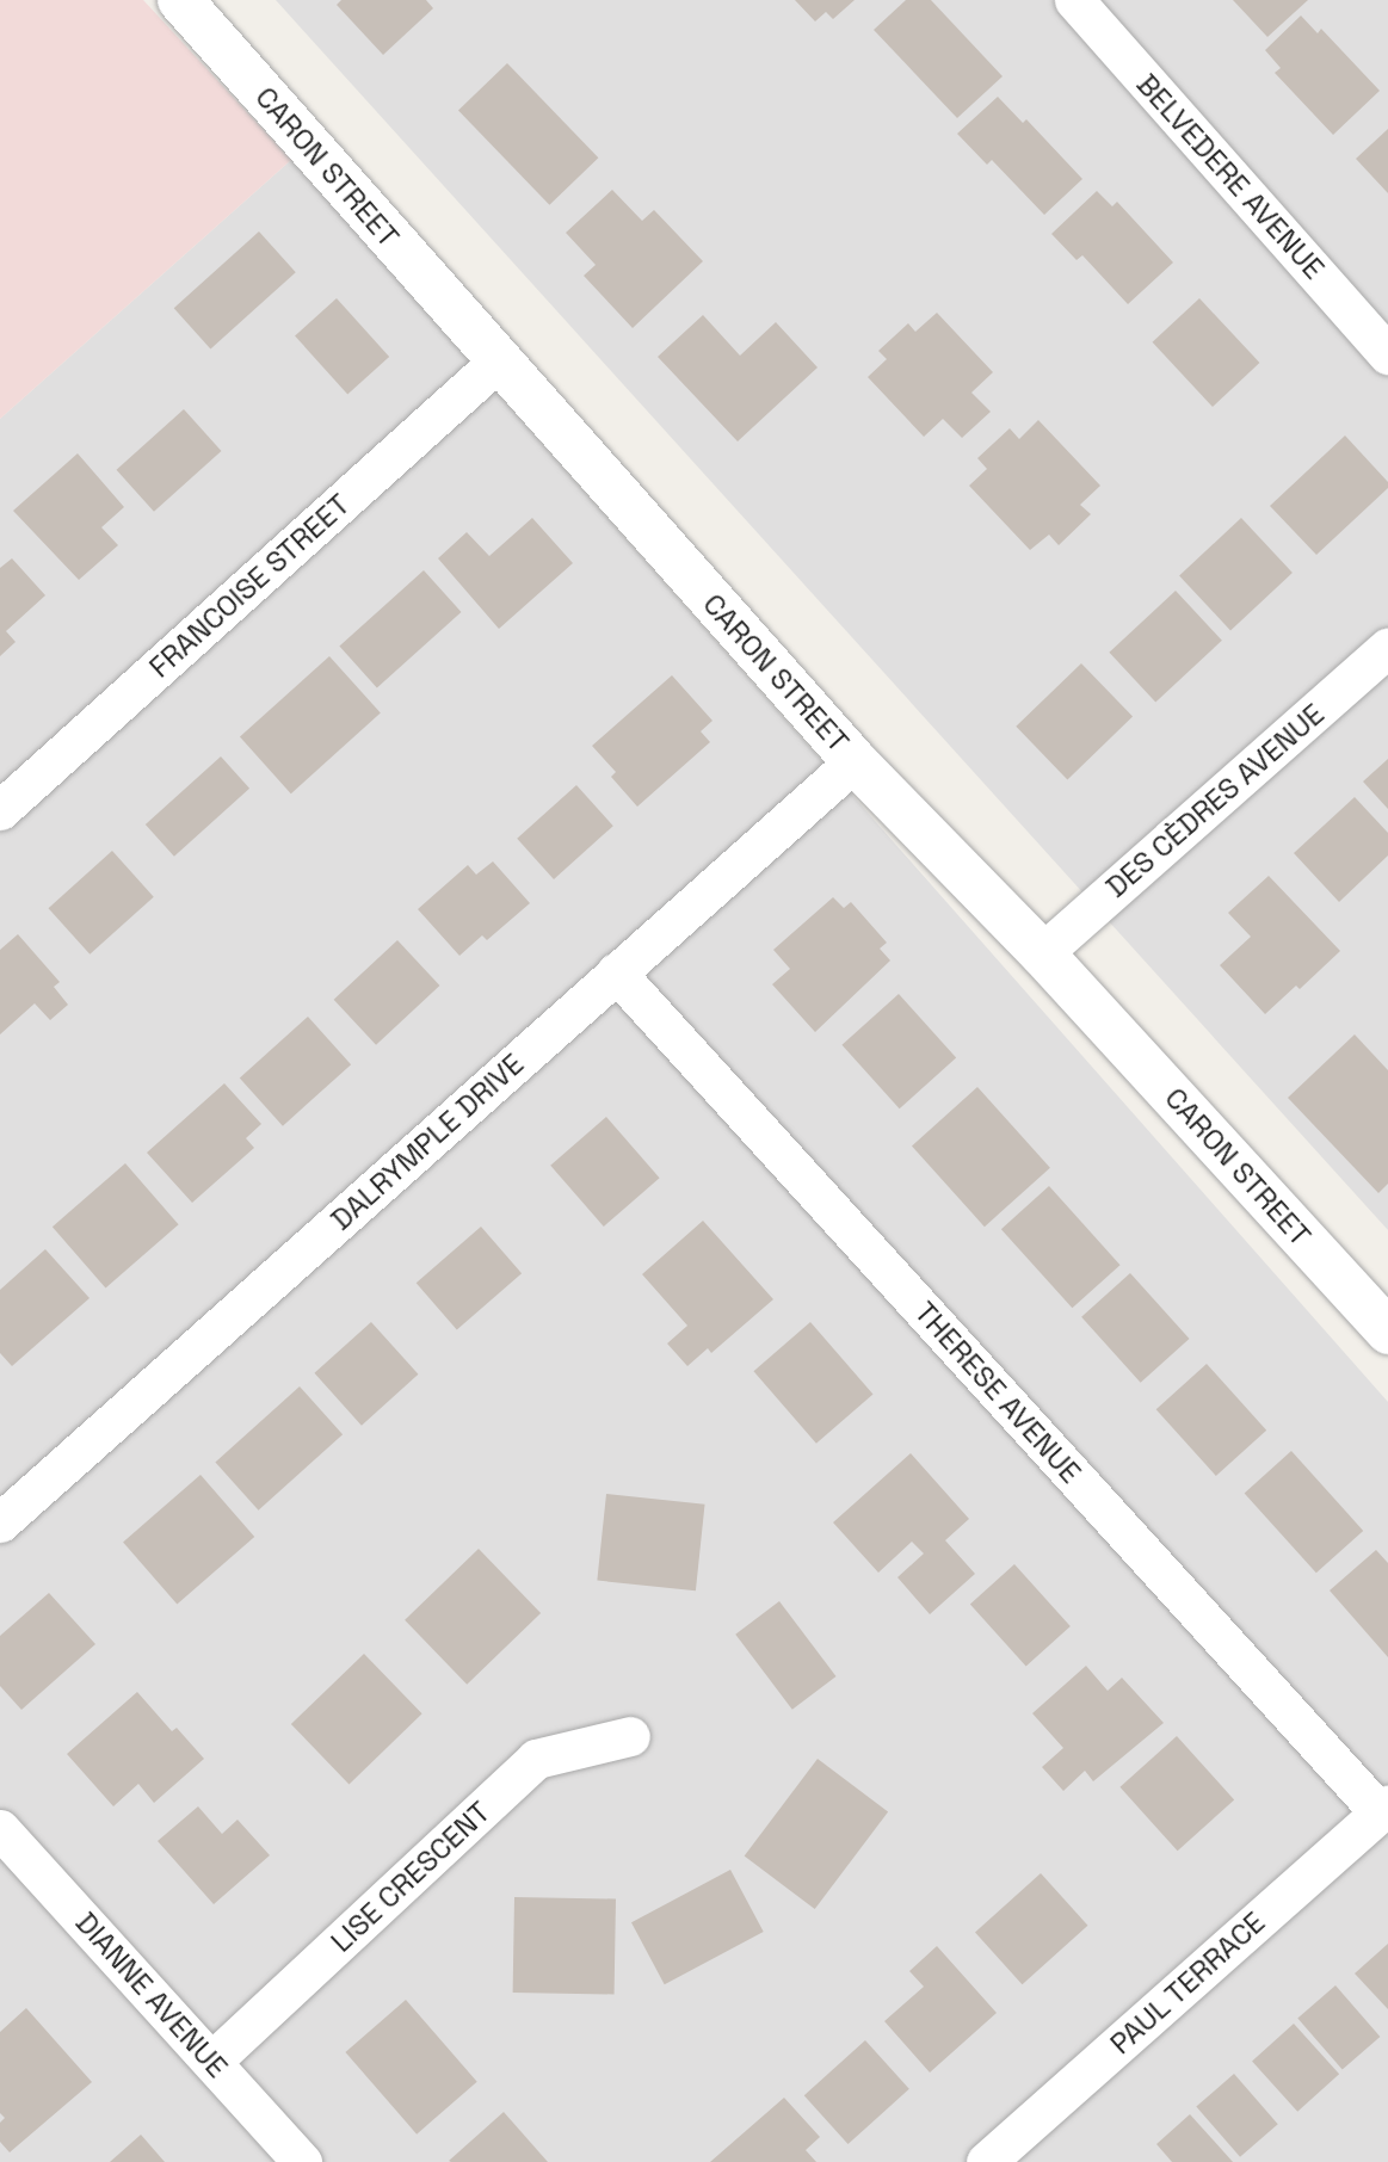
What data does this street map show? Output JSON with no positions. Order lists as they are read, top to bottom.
{
  "streets": {
    "street": [
      "CARON STREET",
      "BELVEDERE AVENUE",
      "FRANCOISE STREET",
      "DES CÈDRES AVENUE",
      "DALRYMPLE DRIVE",
      "THERESE AVENUE",
      "LISE CRESCENT",
      "PAUL TERRACE",
      "DIANNE AVENUE"
    ]
  },
  "crossings": [
    ["CARON STREET", "FRANCOISE STREET"],
    ["CARON STREET", "DES CÈDRES AVENUE"],
    ["CARON STREET", "DALRYMPLE DRIVE"],
    ["DALRYMPLE DRIVE", "THERESE AVENUE"],
    ["THERESE AVENUE", "PAUL TERRACE"],
    ["LISE CRESCENT", "DIANNE AVENUE"]
  ]
}
